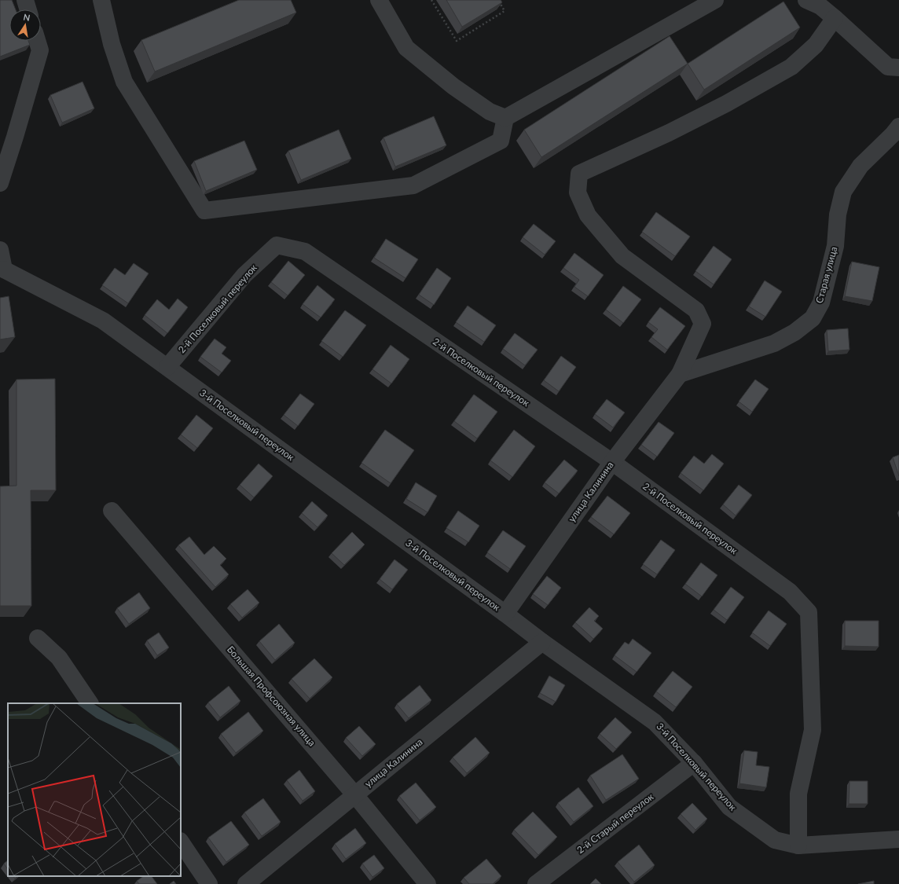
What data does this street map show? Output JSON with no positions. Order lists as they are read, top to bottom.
{
  "streets": {
    "street": [
      "Старая улица",
      "2-й Поселковый переулок",
      "3-й Поселковый переулок",
      "улица Калинина",
      "Большая Профсоюзная улица",
      "2-й Старый переулок"
    ]
  },
  "crossings": [
    ["Старая улица", "улица Калинина"],
    ["2-й Поселковый переулок", "3-й Поселковый переулок"],
    ["2-й Поселковый переулок", "улица Калинина"],
    ["3-й Поселковый переулок", "улица Калинина"],
    ["3-й Поселковый переулок", "2-й Старый переулок"],
    ["улица Калинина", "Большая Профсоюзная улица"]
  ],
  "north": "top"
}
